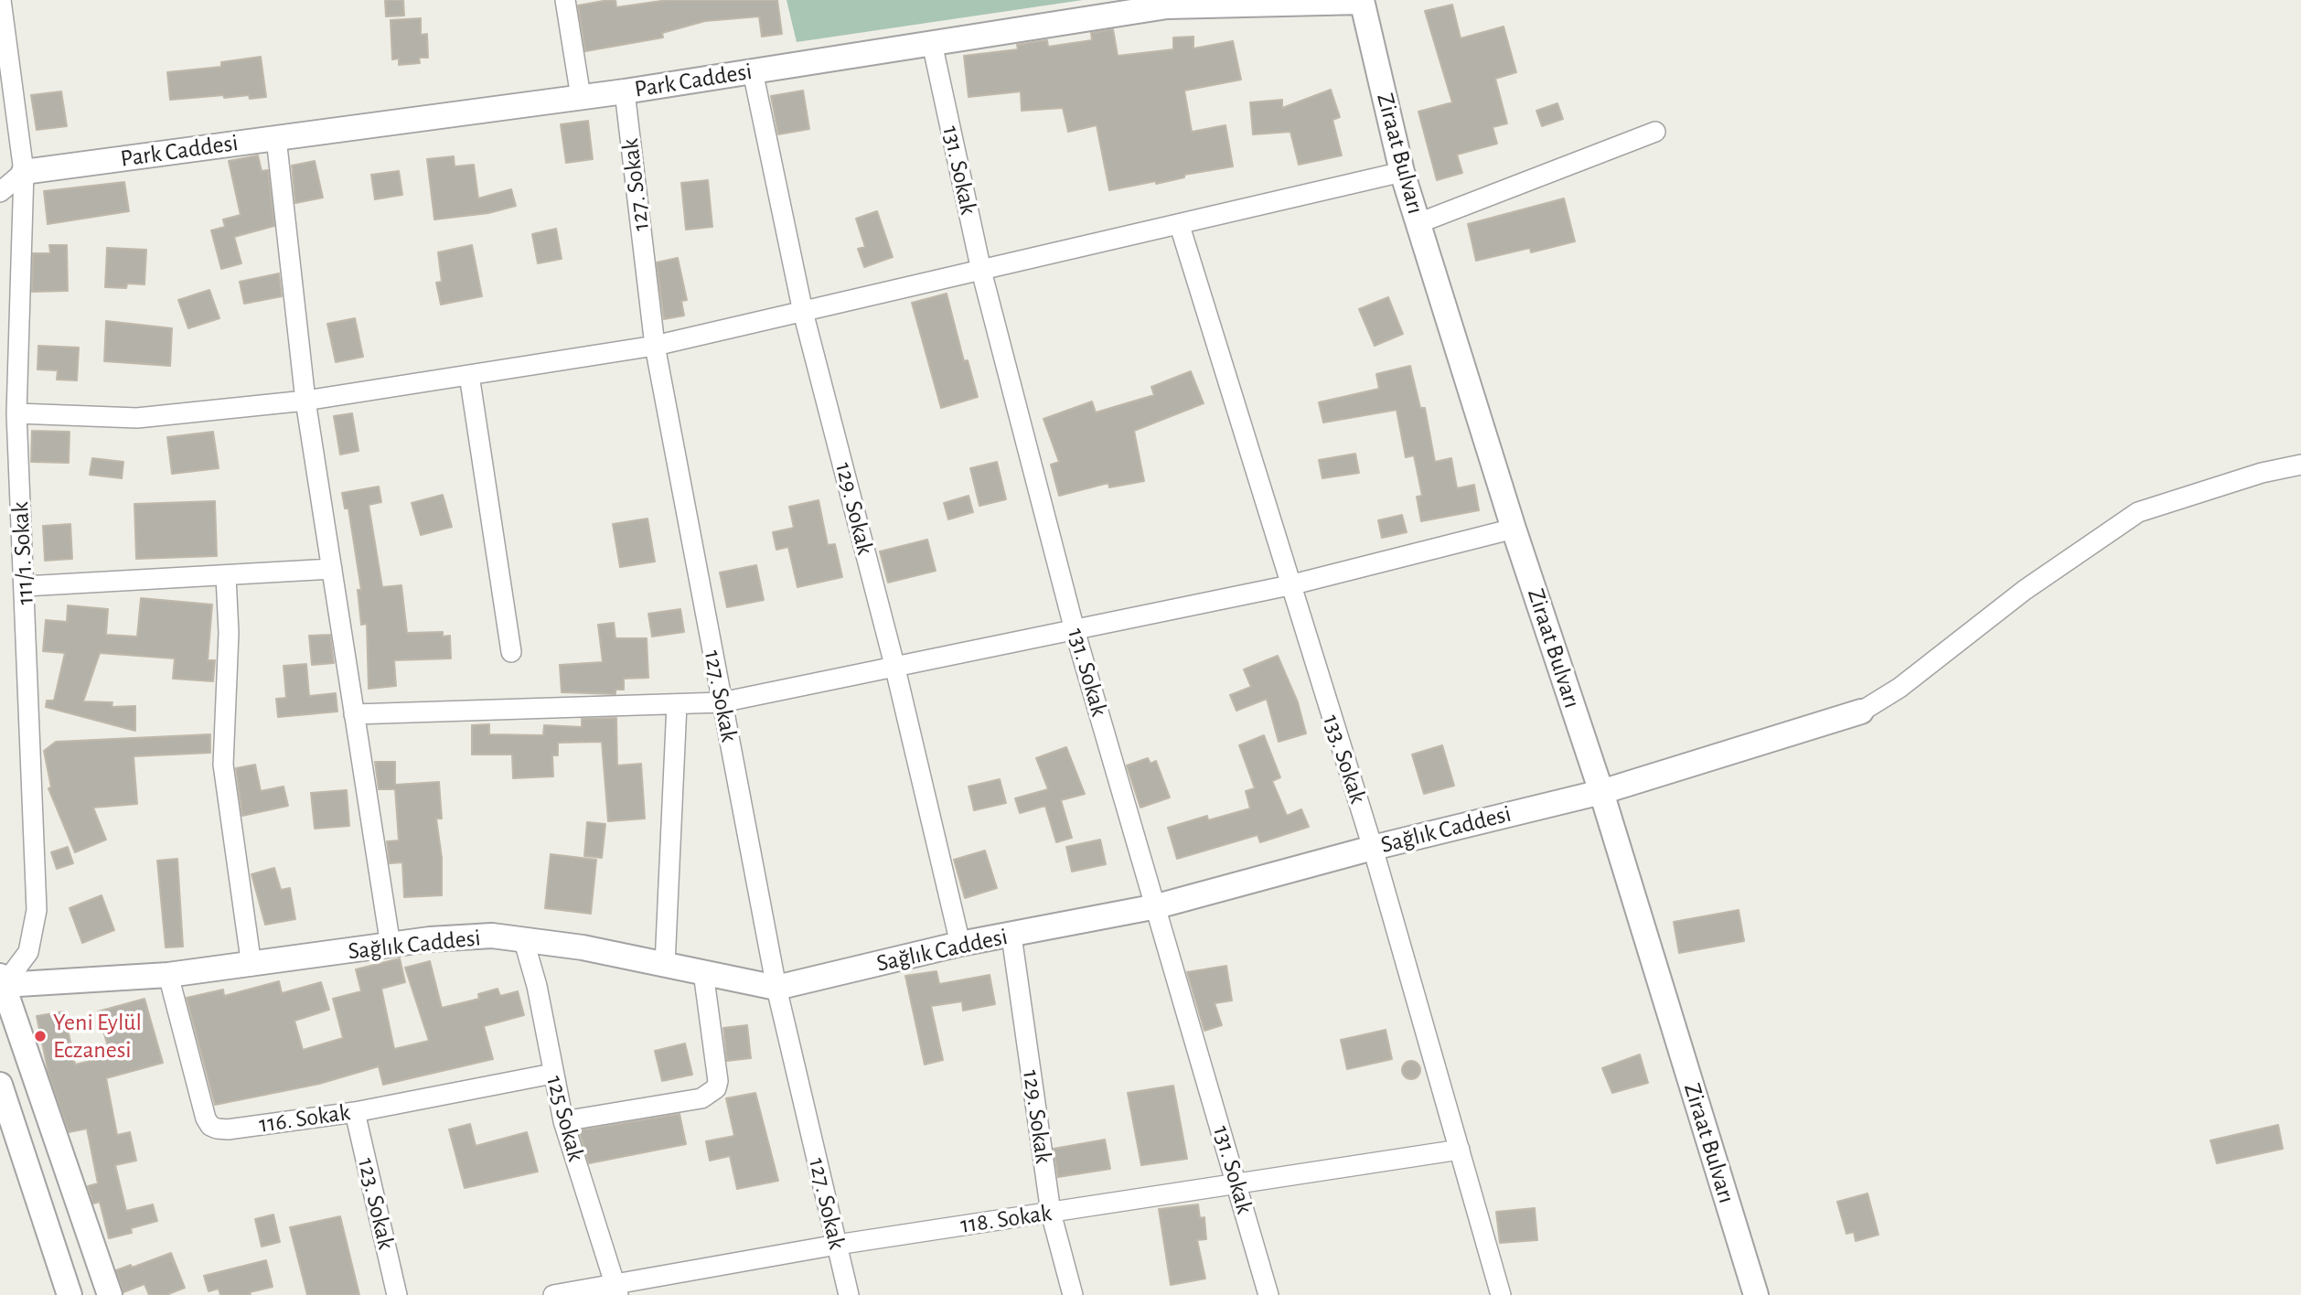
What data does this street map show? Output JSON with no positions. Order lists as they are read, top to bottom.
{
  "streets": {
    "street": [
      "Park Caddesi",
      "Ziraat Bulvarı",
      "131. Sokak",
      "127. Sokak",
      "129. Sokak",
      "111/1. Sokak",
      "133. Sokak",
      "Sağlık Caddesi",
      "116. Sokak",
      "125 Sokak",
      "123. Sokak",
      "118. Sokak"
    ]
  },
  "crossings": [
    ["Park Caddesi", "Ziraat Bulvarı"],
    ["Park Caddesi", "131. Sokak"],
    ["Park Caddesi", "127. Sokak"],
    ["Park Caddesi", "129. Sokak"],
    ["Park Caddesi", "111/1. Sokak"],
    ["Ziraat Bulvarı", "Sağlık Caddesi"],
    ["131. Sokak", "Sağlık Caddesi"],
    ["131. Sokak", "118. Sokak"],
    ["127. Sokak", "Sağlık Caddesi"],
    ["127. Sokak", "118. Sokak"],
    ["129. Sokak", "Sağlık Caddesi"],
    ["129. Sokak", "118. Sokak"],
    ["111/1. Sokak", "Sağlık Caddesi"],
    ["133. Sokak", "Sağlık Caddesi"],
    ["133. Sokak", "118. Sokak"],
    ["Sağlık Caddesi", "116. Sokak"],
    ["Sağlık Caddesi", "125 Sokak"],
    ["116. Sokak", "125 Sokak"],
    ["116. Sokak", "123. Sokak"],
    ["125 Sokak", "118. Sokak"]
  ],
  "places": ["Yeni Eylül Eczanesi"]
}
